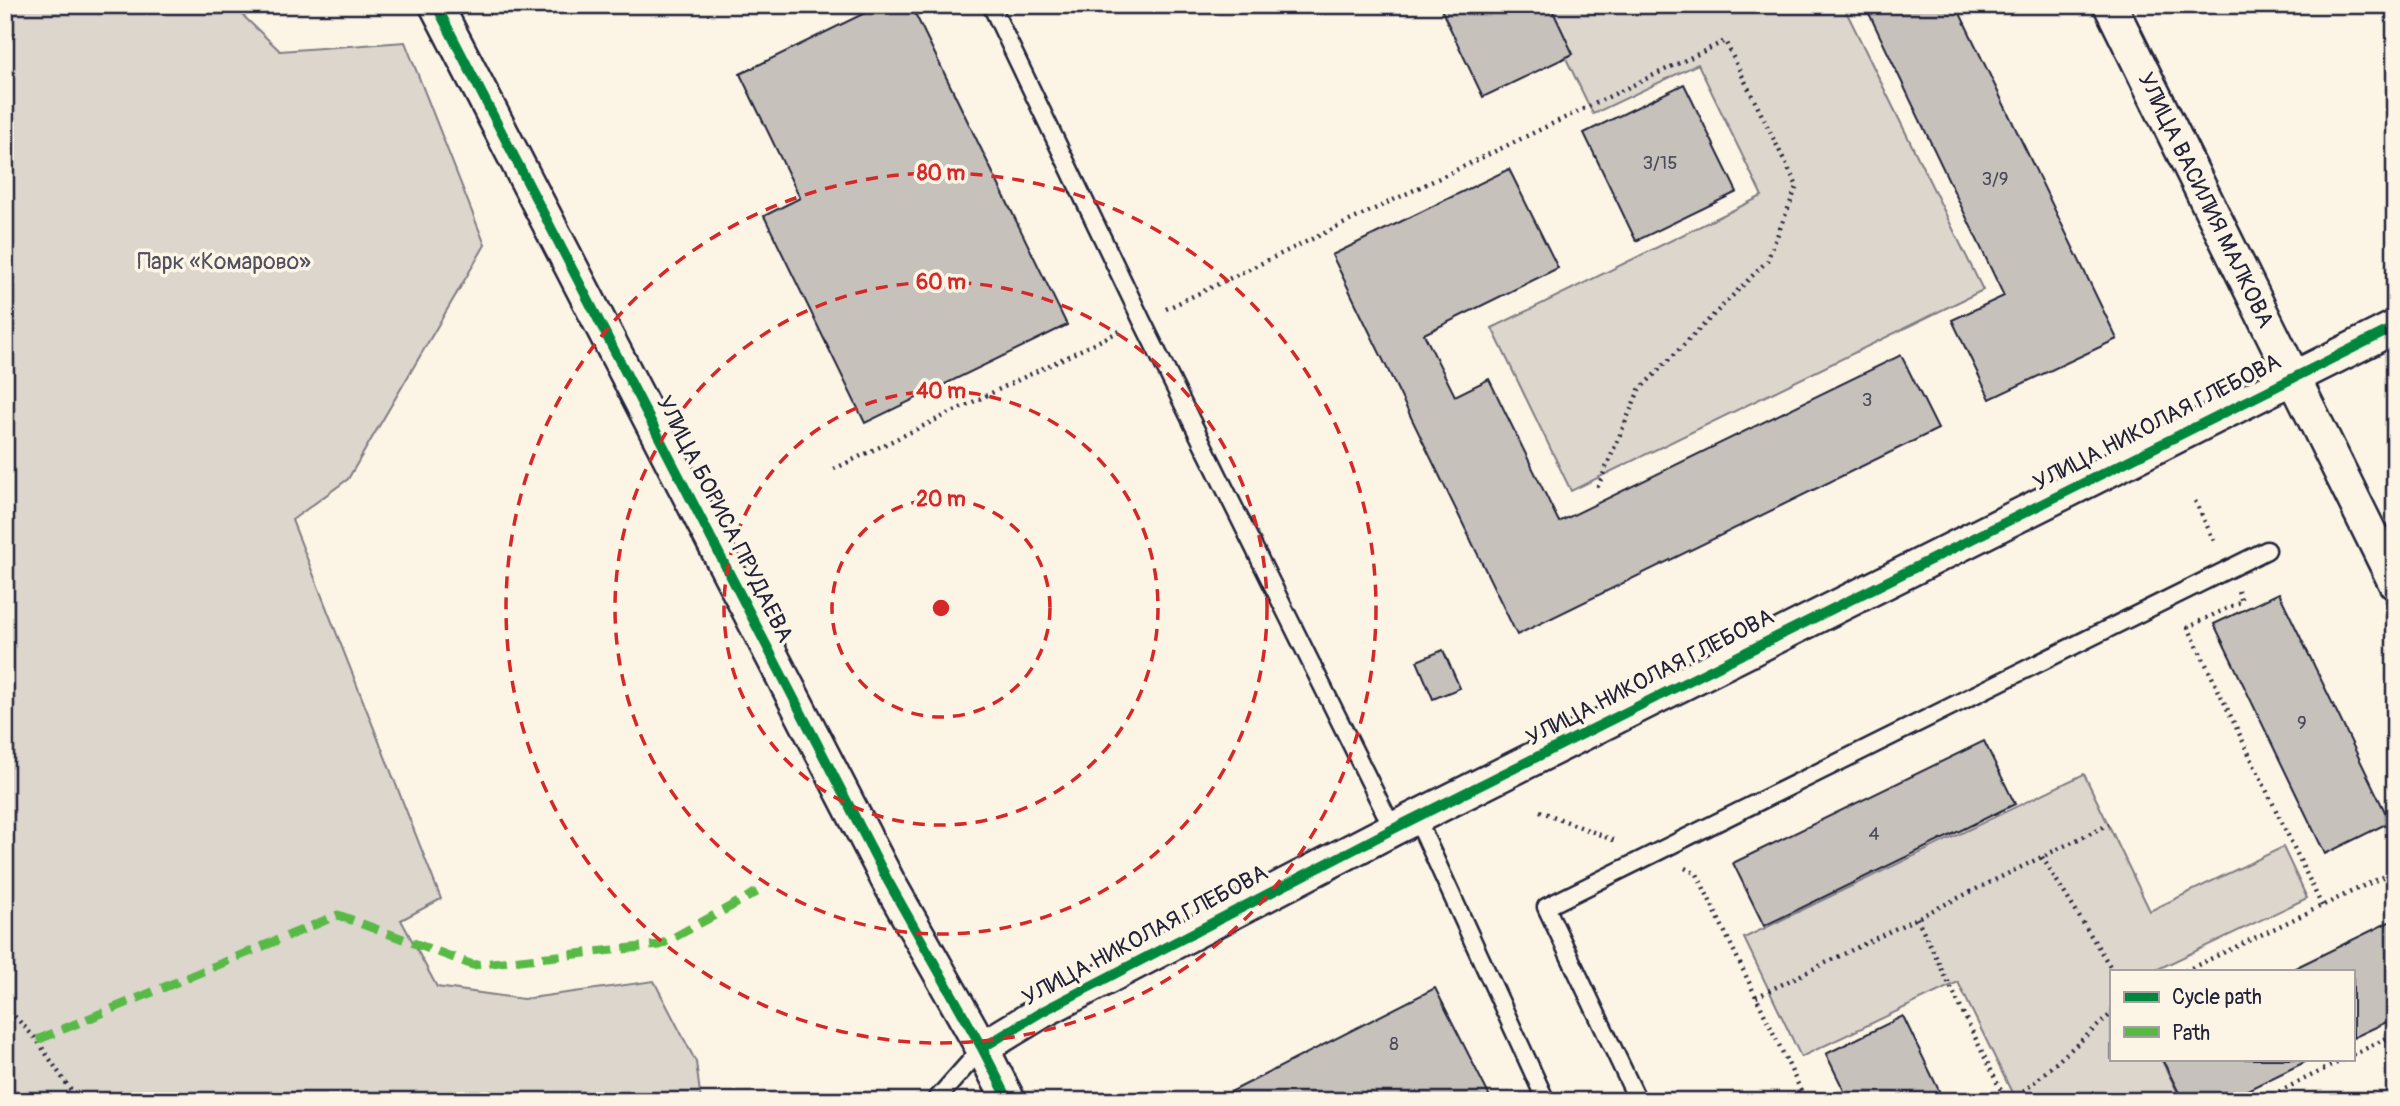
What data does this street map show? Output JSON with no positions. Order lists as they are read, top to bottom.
{
  "streets": {
    "street": ["УЛИЦА ВАСИЛИЯ МАЛКОВА", "УЛИЦА НИКОЛАЯ ГЛЕБОВА", "УЛИЦА БОРИСА ПРУДАЕВА"]
  },
  "crossings": [
    ["УЛИЦА ВАСИЛИЯ МАЛКОВА", "УЛИЦА НИКОЛАЯ ГЛЕБОВА"],
    ["УЛИЦА НИКОЛАЯ ГЛЕБОВА", "УЛИЦА БОРИСА ПРУДАЕВА"]
  ],
  "parks": ["Парк «Комарово»"],
  "house_numbers": [
    "3/15",
    "3/9",
    "3",
    "9",
    "4",
    "8"
  ],
  "legend": ["Cycle path", "Path"],
  "rings": [
    "80 m",
    "60 m",
    "40 m",
    "20 m"
  ]
}
